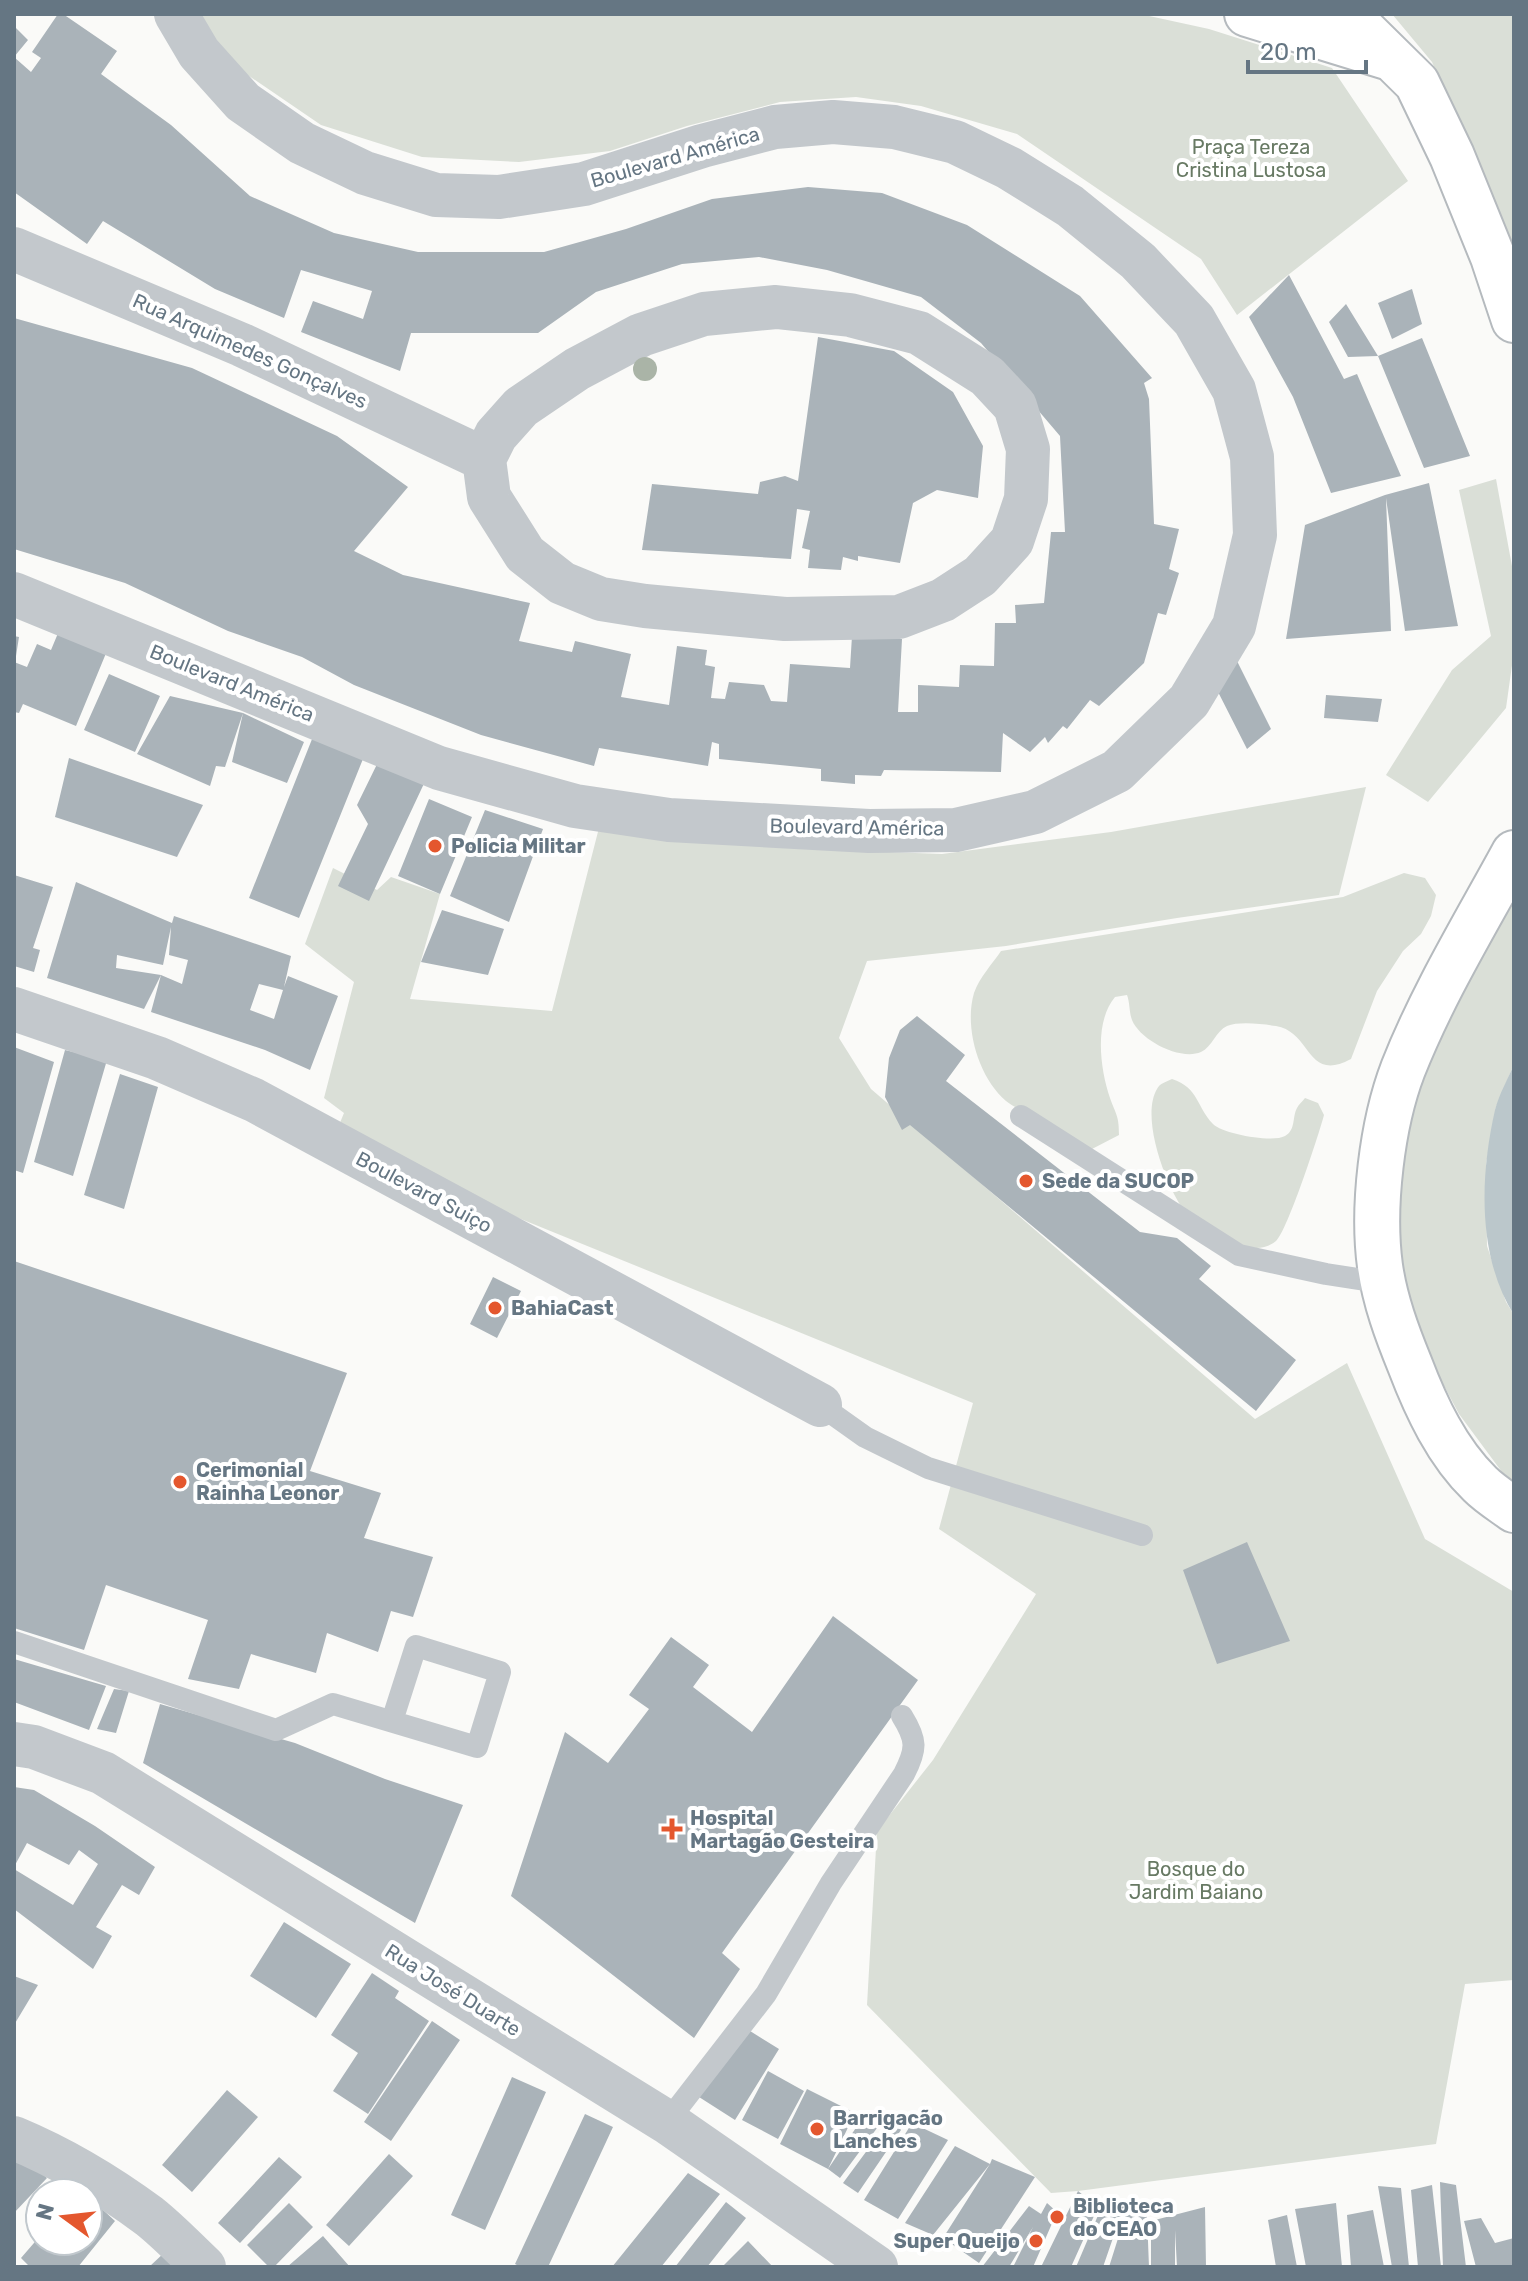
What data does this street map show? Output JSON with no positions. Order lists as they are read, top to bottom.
{
  "streets": {
    "street": [
      "Boulevard América",
      "Rua Arquimedes Gonçalves",
      "Boulevard Suiço",
      "Rua José Duarte"
    ]
  },
  "parks": ["Praça Tereza Cristina Lustosa", "Bosque do Jardim Baiano"],
  "places": {
    "other": [
      "Policia Militar",
      "Sede da SUCOP",
      "BahiaCast",
      "Cerimonial Rainha Leonor",
      "Barrigacão Lanches",
      "Biblioteca do CEAO",
      "Super Queijo"
    ],
    "health": ["Hospital Martagão Gesteira"]
  },
  "scale_bar": "20 m",
  "north": "left"
}
